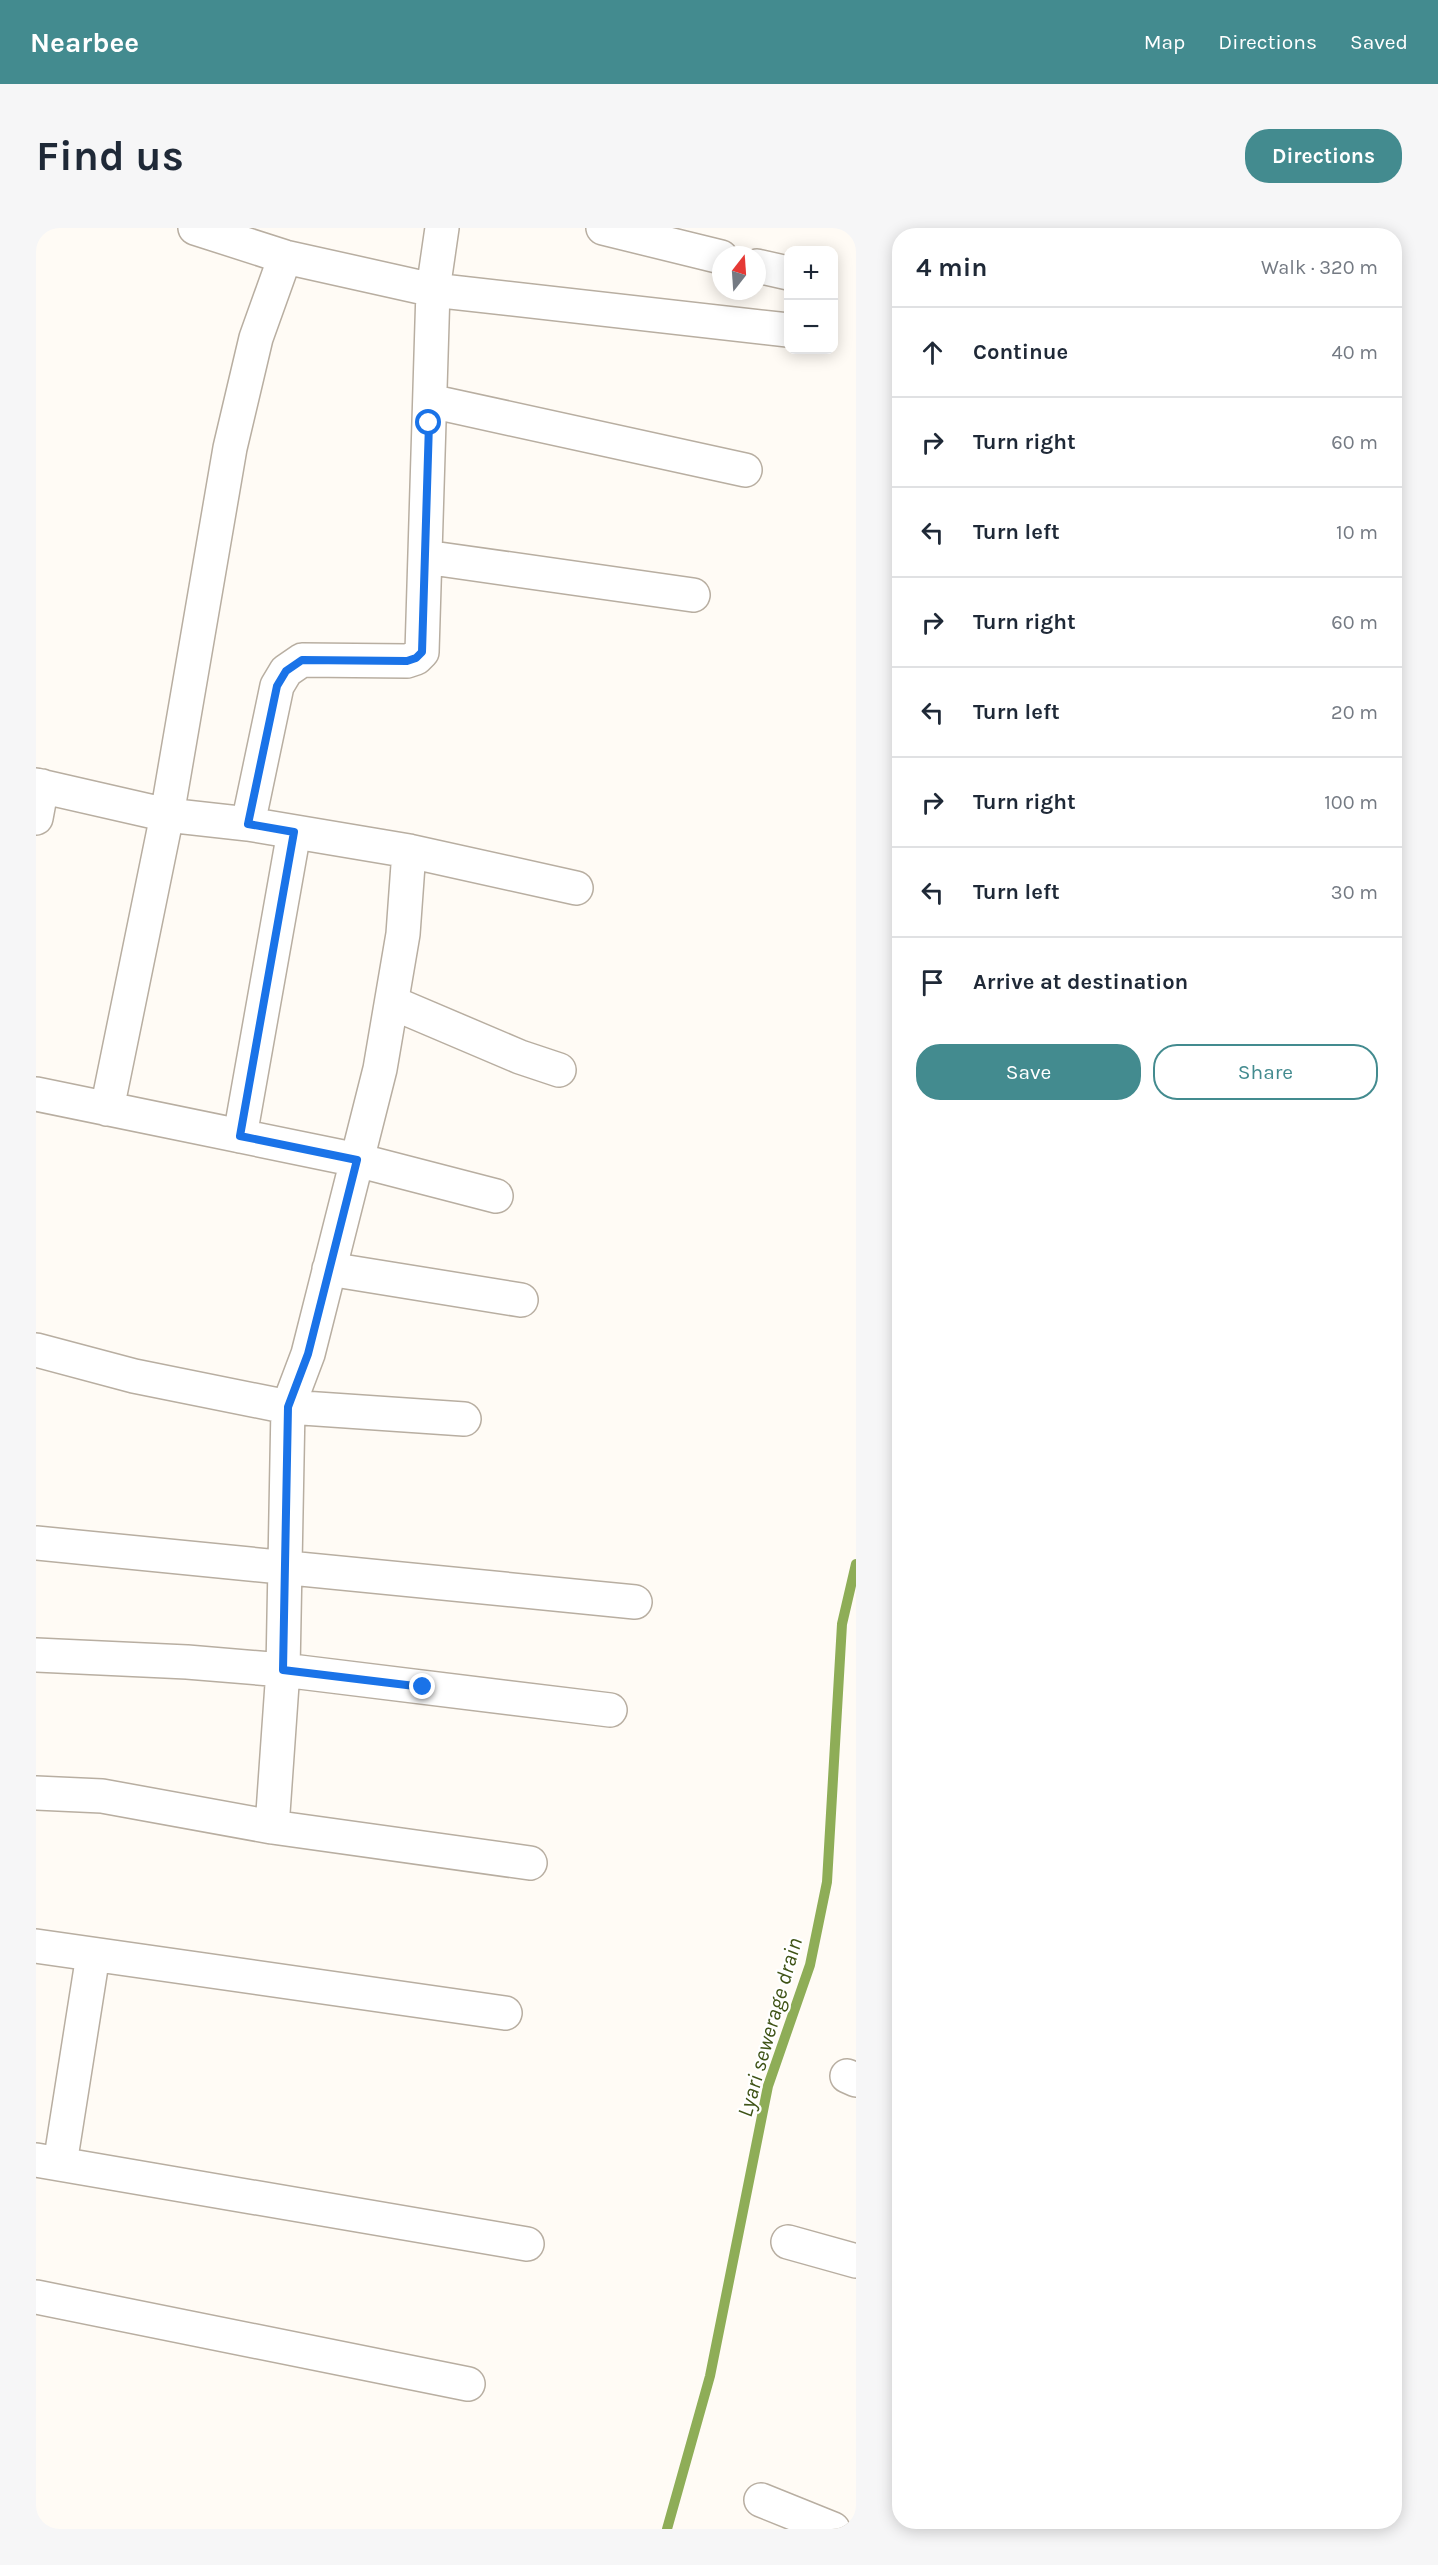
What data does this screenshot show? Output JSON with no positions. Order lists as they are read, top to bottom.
{
  "water": ["Lyari sewerage drain"],
  "north": "top",
  "page": {
    "header": "Nearbee",
    "nav": ["Map", "Directions", "Saved"],
    "buttons": [
      "Directions",
      ["Save", "Share"]
    ],
    "title": "Find us",
    "heading": ["4 min", "Walk · 320 m"],
    "map_buttons": ["+", "−"],
    "list": [
      ["Continue", "40 m"],
      ["Turn right", "60 m"],
      ["Turn left", "10 m"],
      ["Turn right", "60 m"],
      ["Turn left", "20 m"],
      ["Turn right", "100 m"],
      ["Turn left", "30 m"],
      "Arrive at destination"
    ]
  }
}
